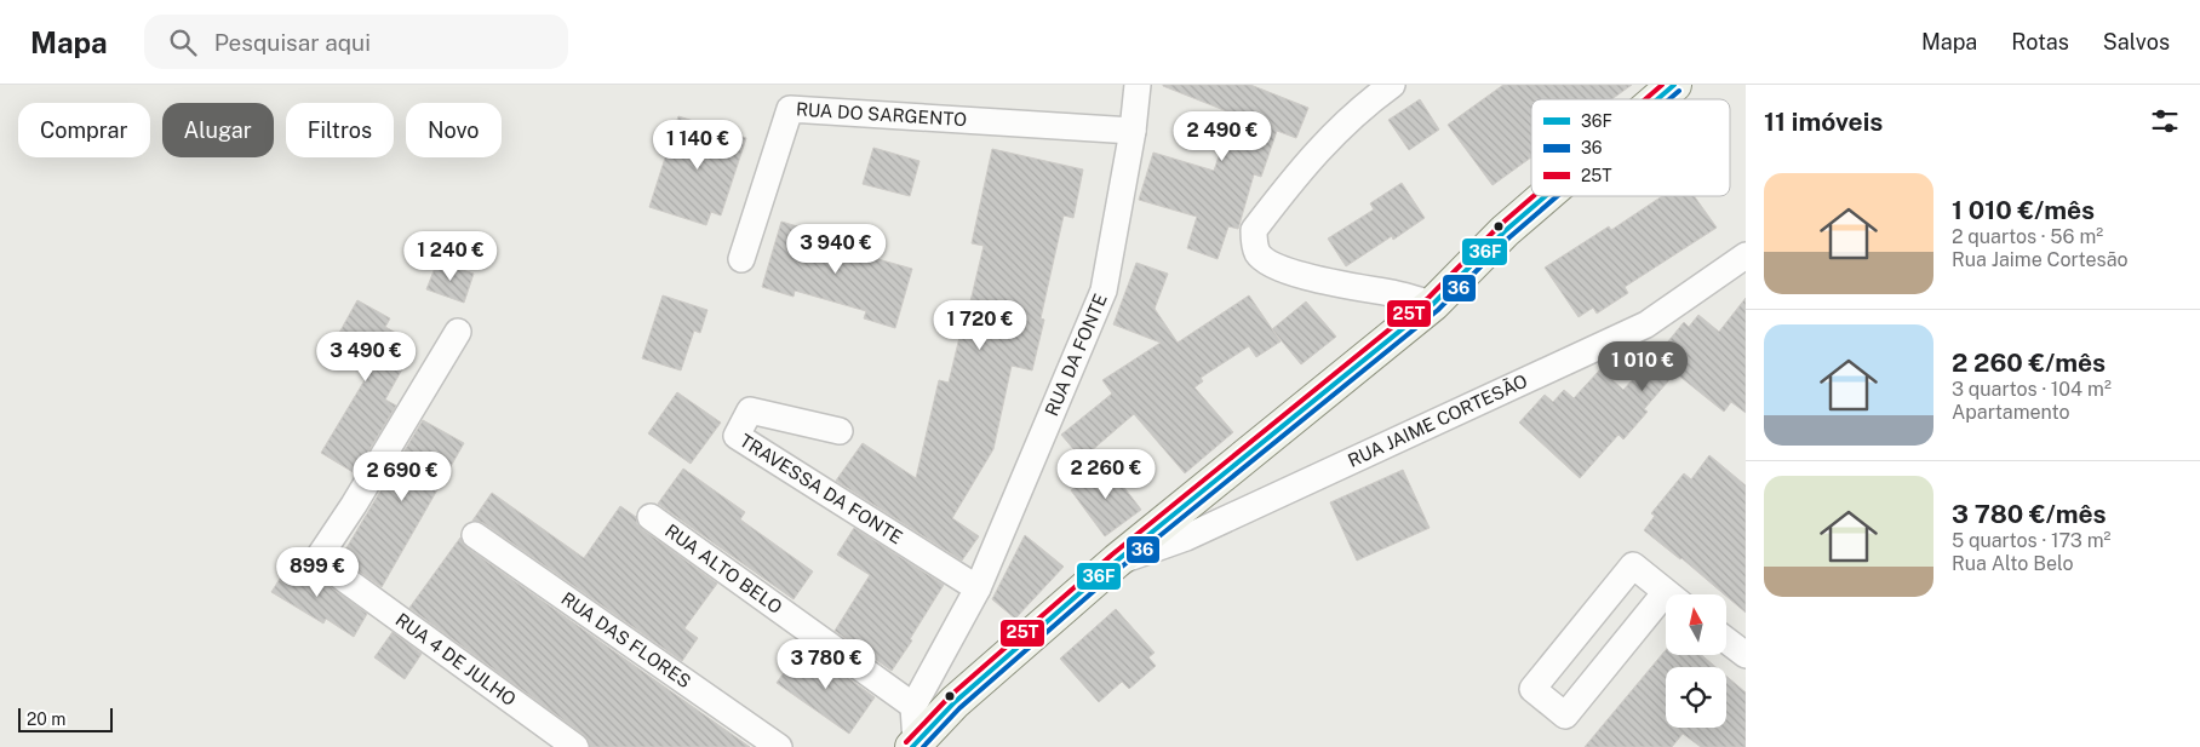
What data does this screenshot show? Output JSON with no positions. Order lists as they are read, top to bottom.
{
  "streets": {
    "street": [
      "RUA DO SARGENTO",
      "RUA DA FONTE",
      "RUA JAIME CORTESÃO",
      "TRAVESSA DA FONTE",
      "RUA ALTO BELO",
      "RUA DAS FLORES",
      "RUA 4 DE JULHO"
    ]
  },
  "crossings": [
    ["RUA DO SARGENTO", "RUA DA FONTE"],
    ["RUA DA FONTE", "TRAVESSA DA FONTE"],
    ["RUA DA FONTE", "RUA ALTO BELO"]
  ],
  "lines": ["transit line 36F", "transit line 25T", "transit line 36"],
  "legend": ["36F", "36", "25T"],
  "scale_bar": "20 m",
  "north": "top",
  "page": {
    "header": "Mapa",
    "search": "Pesquisar aqui",
    "nav": ["Mapa", "Rotas", "Salvos"],
    "heading": "11 imóveis",
    "chip": [
      "Comprar",
      "Alugar",
      "Filtros",
      "Novo"
    ],
    "price": [
      "2 490 €",
      "1 140 €",
      "3 940 €",
      "1 240 €",
      "1 720 €",
      "3 490 €",
      "1 010 €",
      "2 260 €",
      "2 690 €",
      "899 €",
      "3 780 €"
    ],
    "list": [
      {
        "name": "1 010 €/mês",
        "note": "2 quartos · 56 m² · Rua Jaime Cortesão"
      },
      {
        "name": "2 260 €/mês",
        "note": "3 quartos · 104 m² · Apartamento"
      },
      {
        "name": "3 780 €/mês",
        "note": "5 quartos · 173 m² · Rua Alto Belo"
      }
    ],
    "scale": "20 m"
  }
}
